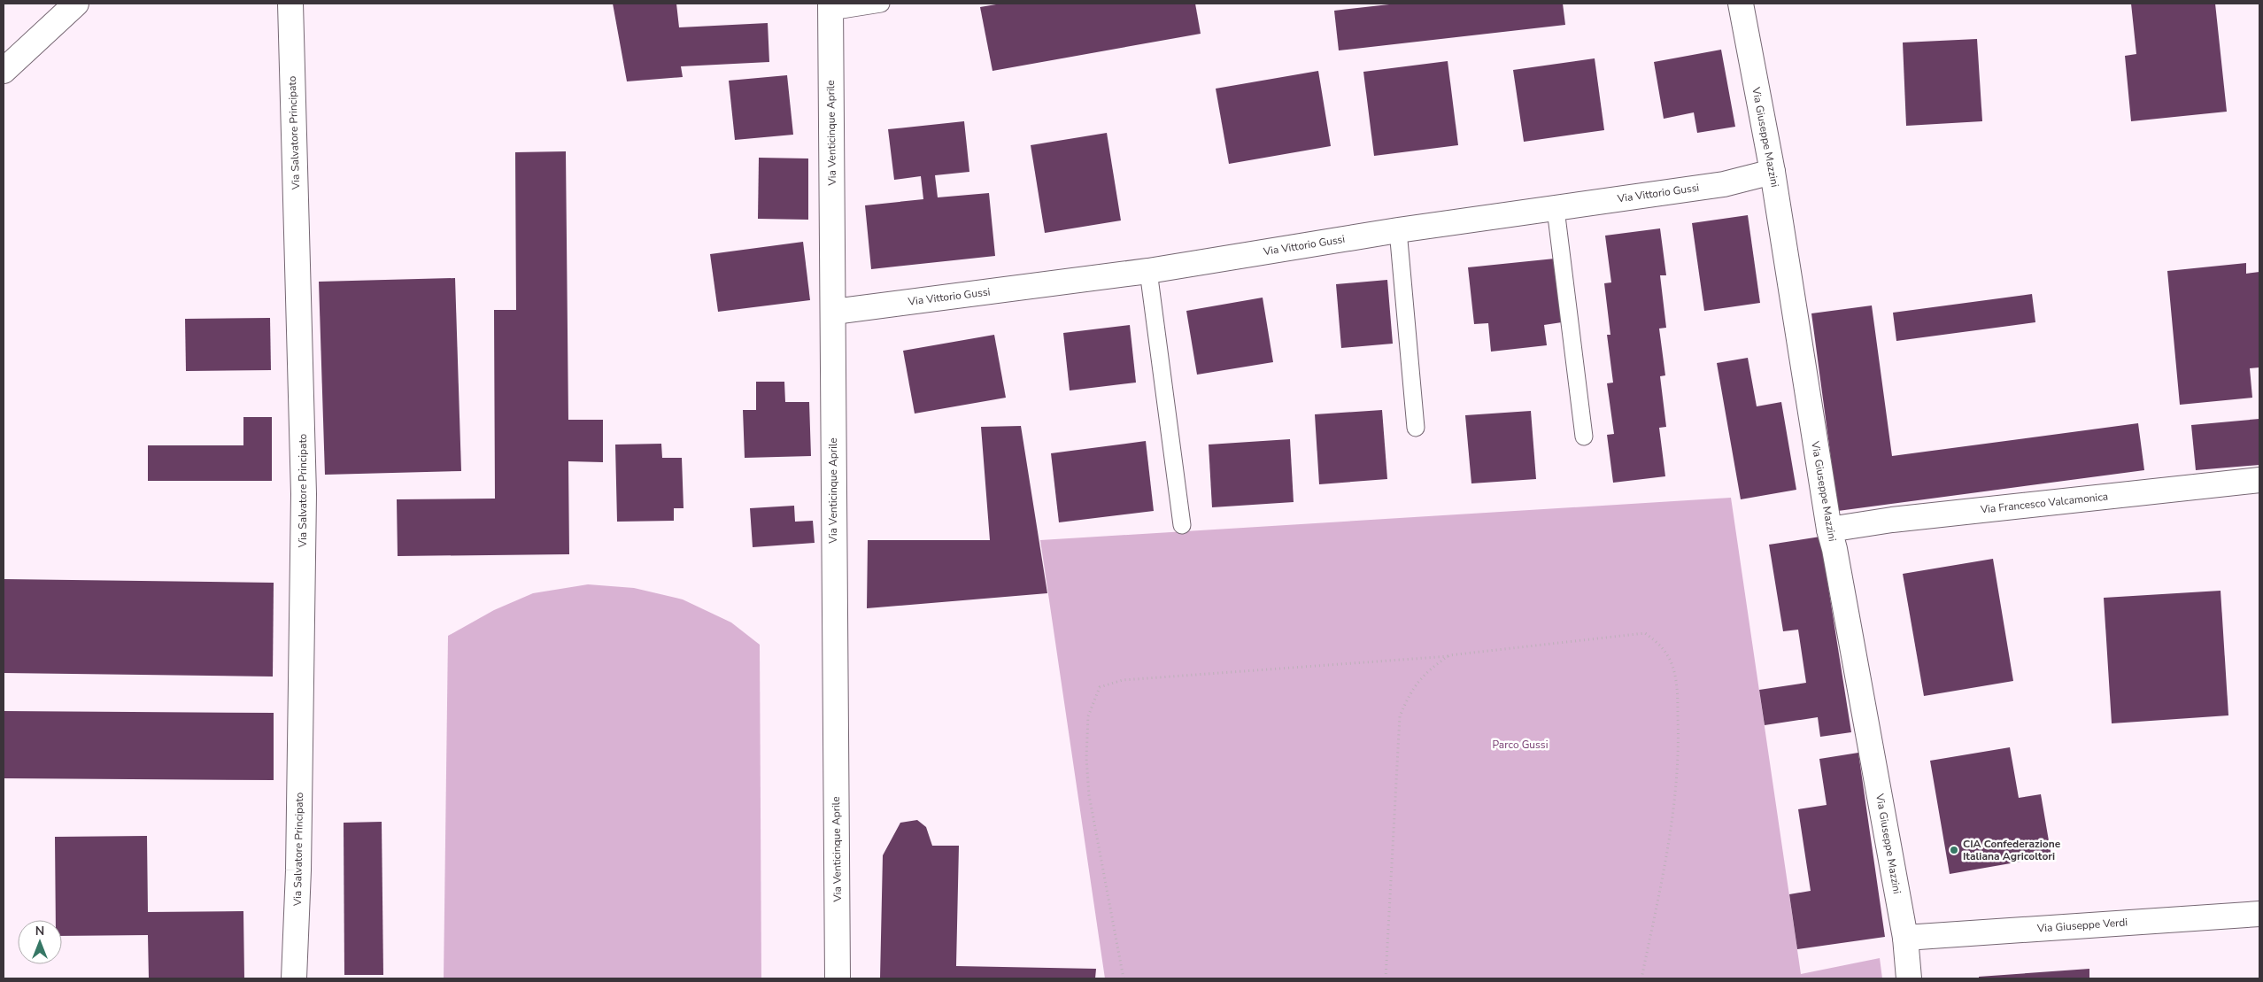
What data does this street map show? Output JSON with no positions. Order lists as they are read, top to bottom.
{
  "streets": {
    "street": [
      "Via Salvatore Principato",
      "Via Venticinque Aprile",
      "Via Giuseppe Mazzini",
      "Via Vittorio Gussi",
      "Via Francesco Valcamonica",
      "Via Giuseppe Verdi"
    ]
  },
  "crossings": [
    ["Via Venticinque Aprile", "Via Vittorio Gussi"],
    ["Via Giuseppe Mazzini", "Via Vittorio Gussi"],
    ["Via Giuseppe Mazzini", "Via Francesco Valcamonica"],
    ["Via Giuseppe Mazzini", "Via Giuseppe Verdi"]
  ],
  "parks": ["Parco Gussi"],
  "places": ["CIA Confederazione Italiana Agricoltori"],
  "north": "top"
}
